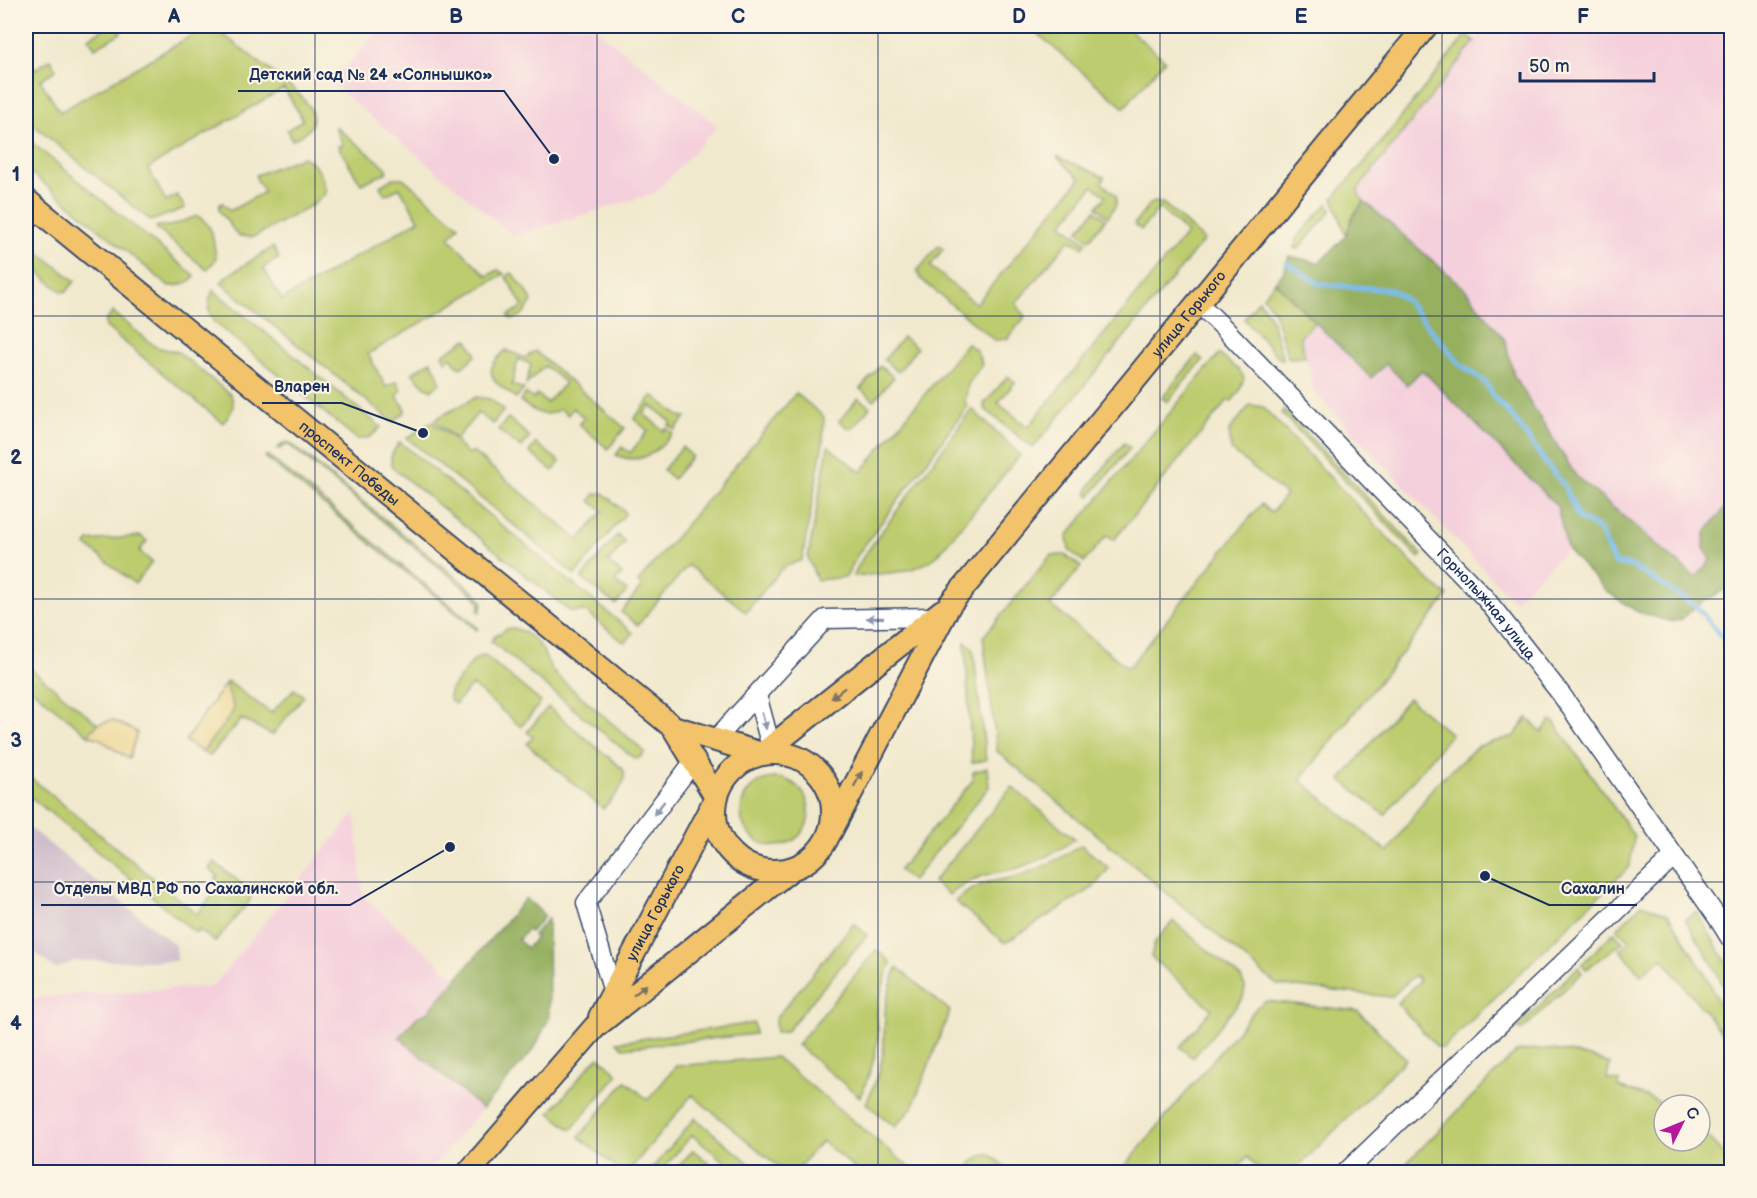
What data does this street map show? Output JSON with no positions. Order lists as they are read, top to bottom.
{
  "streets": {
    "main road": ["улица Горького", "проспект Победы"],
    "street": ["Горнолыжная улица"]
  },
  "crossings": [
    ["улица Горького", "проспект Победы"],
    ["улица Горького", "Горнолыжная улица"]
  ],
  "places": [
    "Детский сад № 24 «Солнышко»",
    "Вларен",
    "Отделы МВД РФ по Сахалинской обл.",
    "Сахалин"
  ],
  "scale_bar": "50 m",
  "north": "top right",
  "grid": {
    "columns": [
      "A",
      "B",
      "C",
      "D",
      "E",
      "F"
    ],
    "rows": [
      "1",
      "2",
      "3",
      "4"
    ]
  }
}
